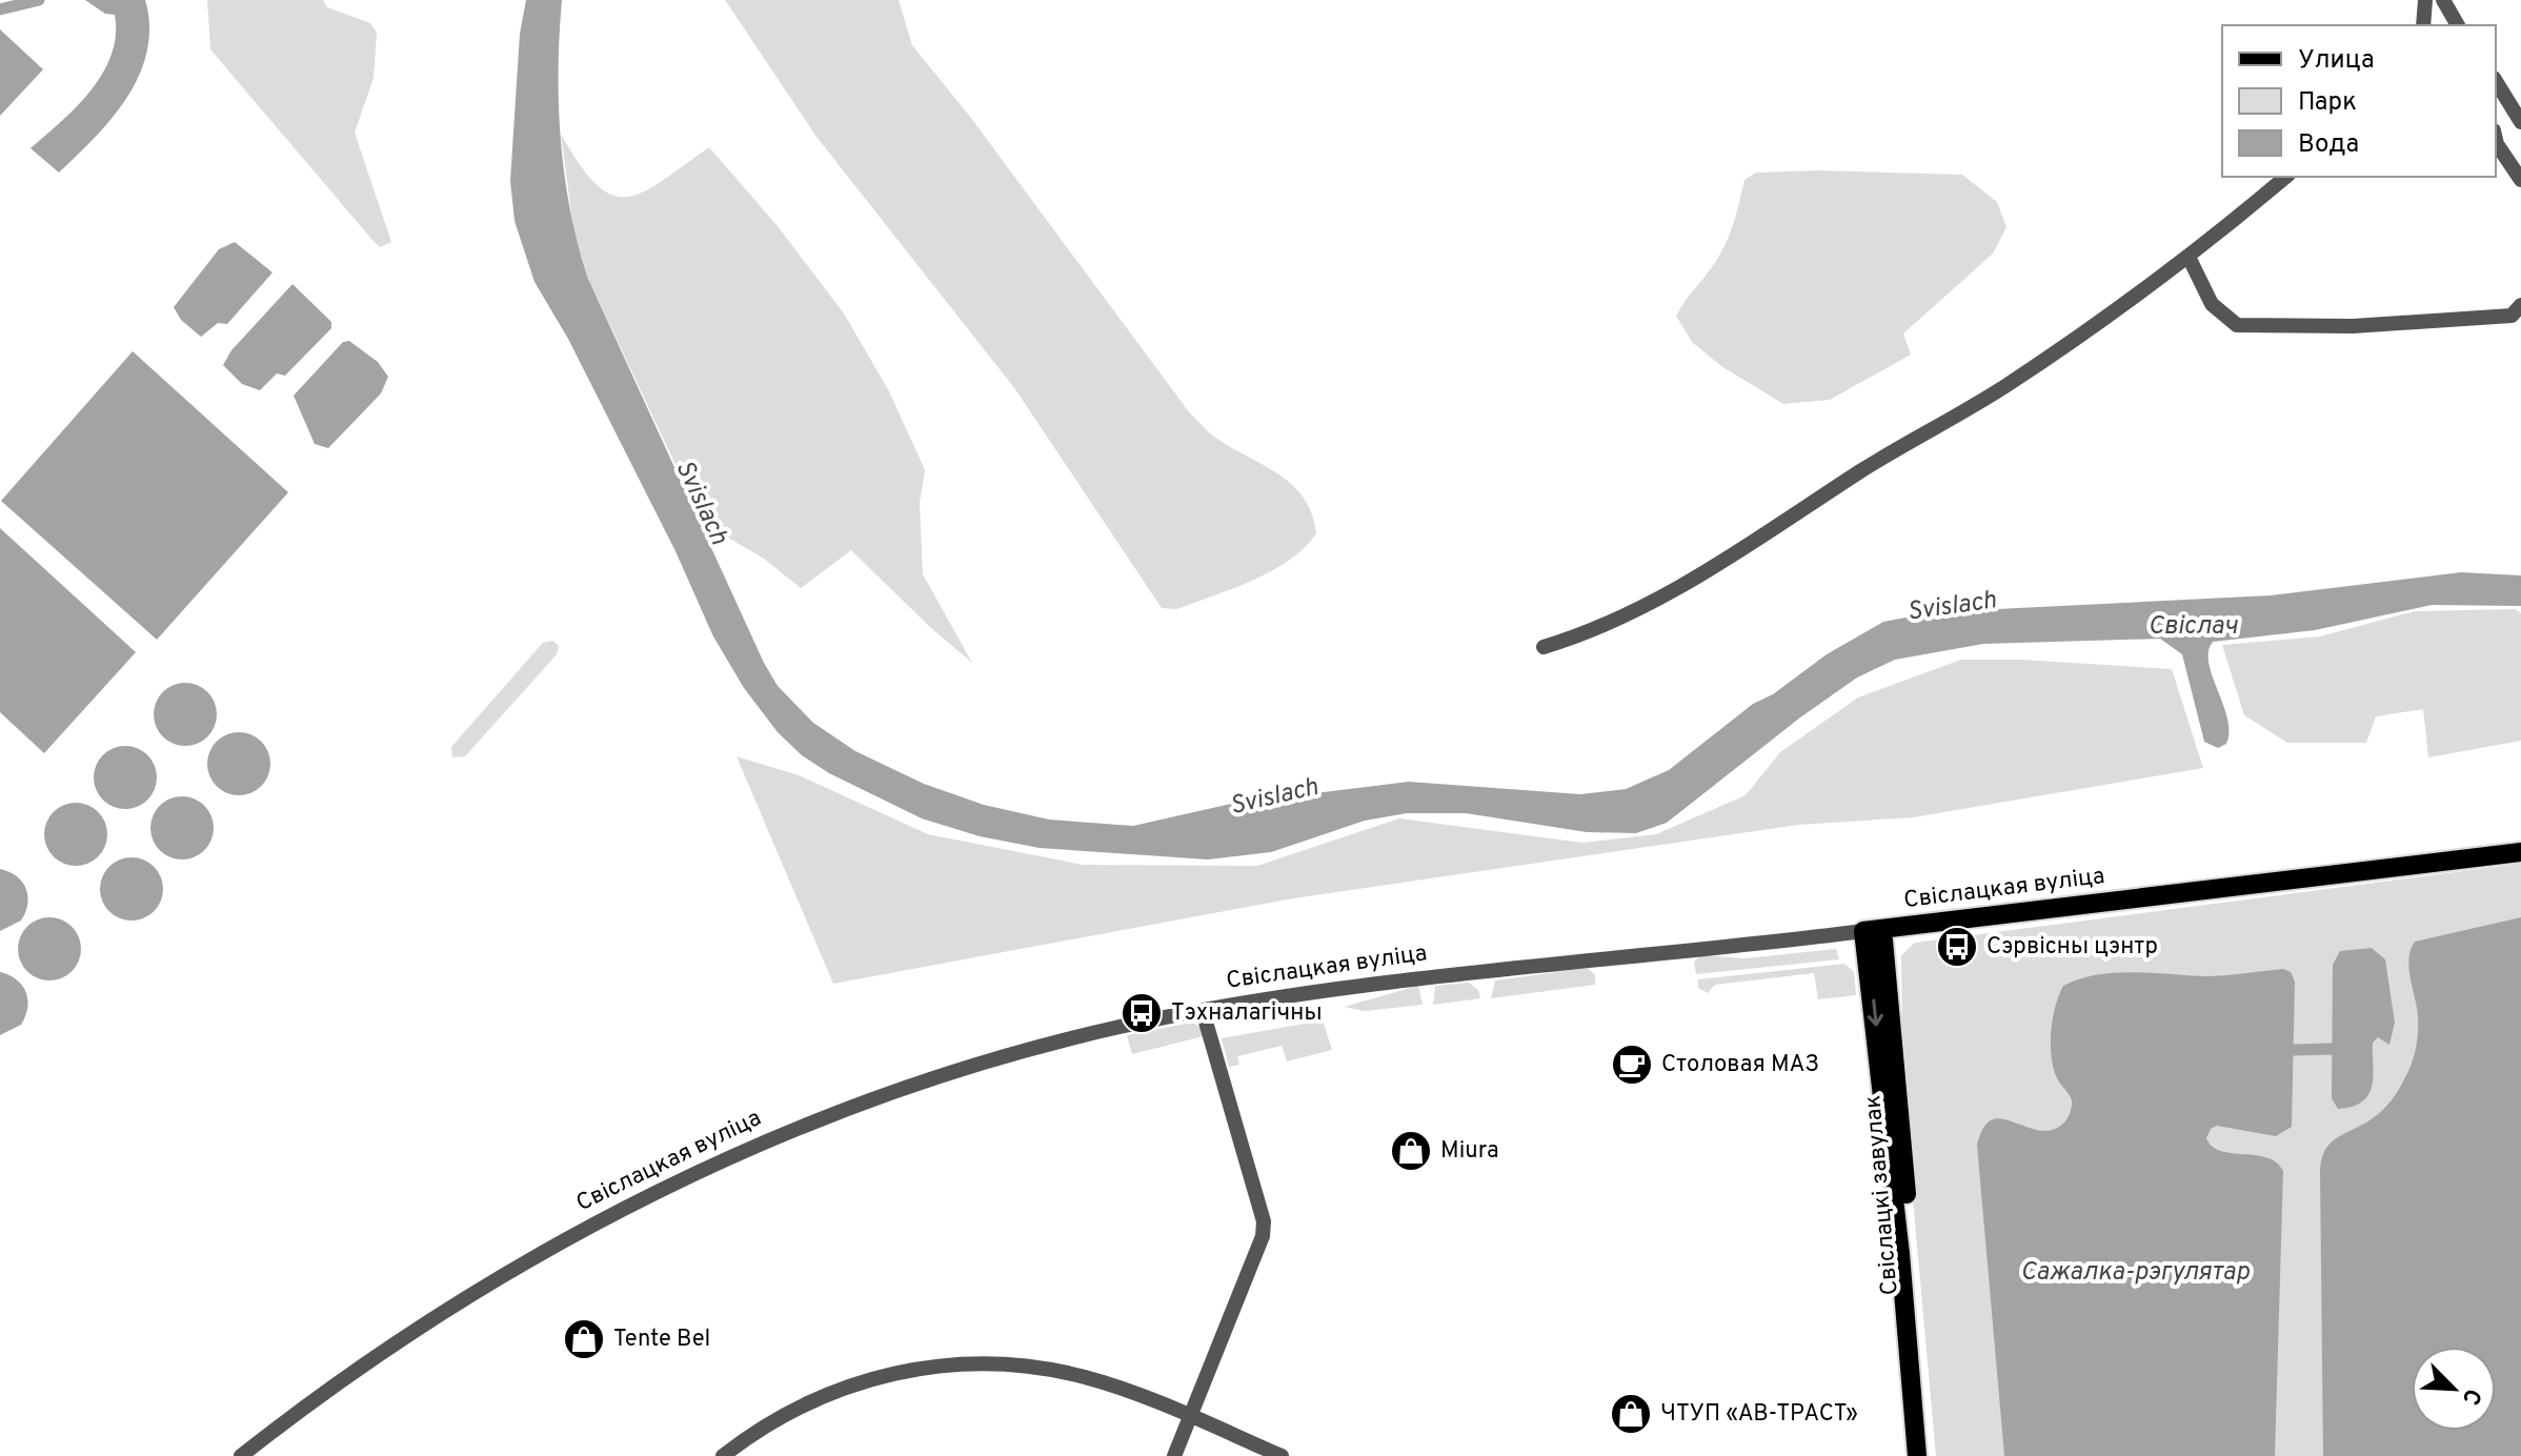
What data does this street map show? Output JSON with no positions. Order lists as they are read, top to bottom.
{
  "streets": {
    "main road": ["Свіслацкая вуліца", "Свіслацкі завулак"]
  },
  "crossings": [
    ["Свіслацкая вуліца", "Свіслацкі завулак"]
  ],
  "water": ["Svislach", "Свіслач", "Сажалка-рэгулятар"],
  "places": {
    "bus stop": ["Сэрвісны цэнтр", "Тэхналагічны"],
    "cafe": ["Столовая МАЗ"],
    "shop": ["Miura", "Tente Bel", "ЧТУП «АВ-ТРАСТ»"]
  },
  "legend": ["Улица", "Парк", "Вода"],
  "north": "bottom right"
}
